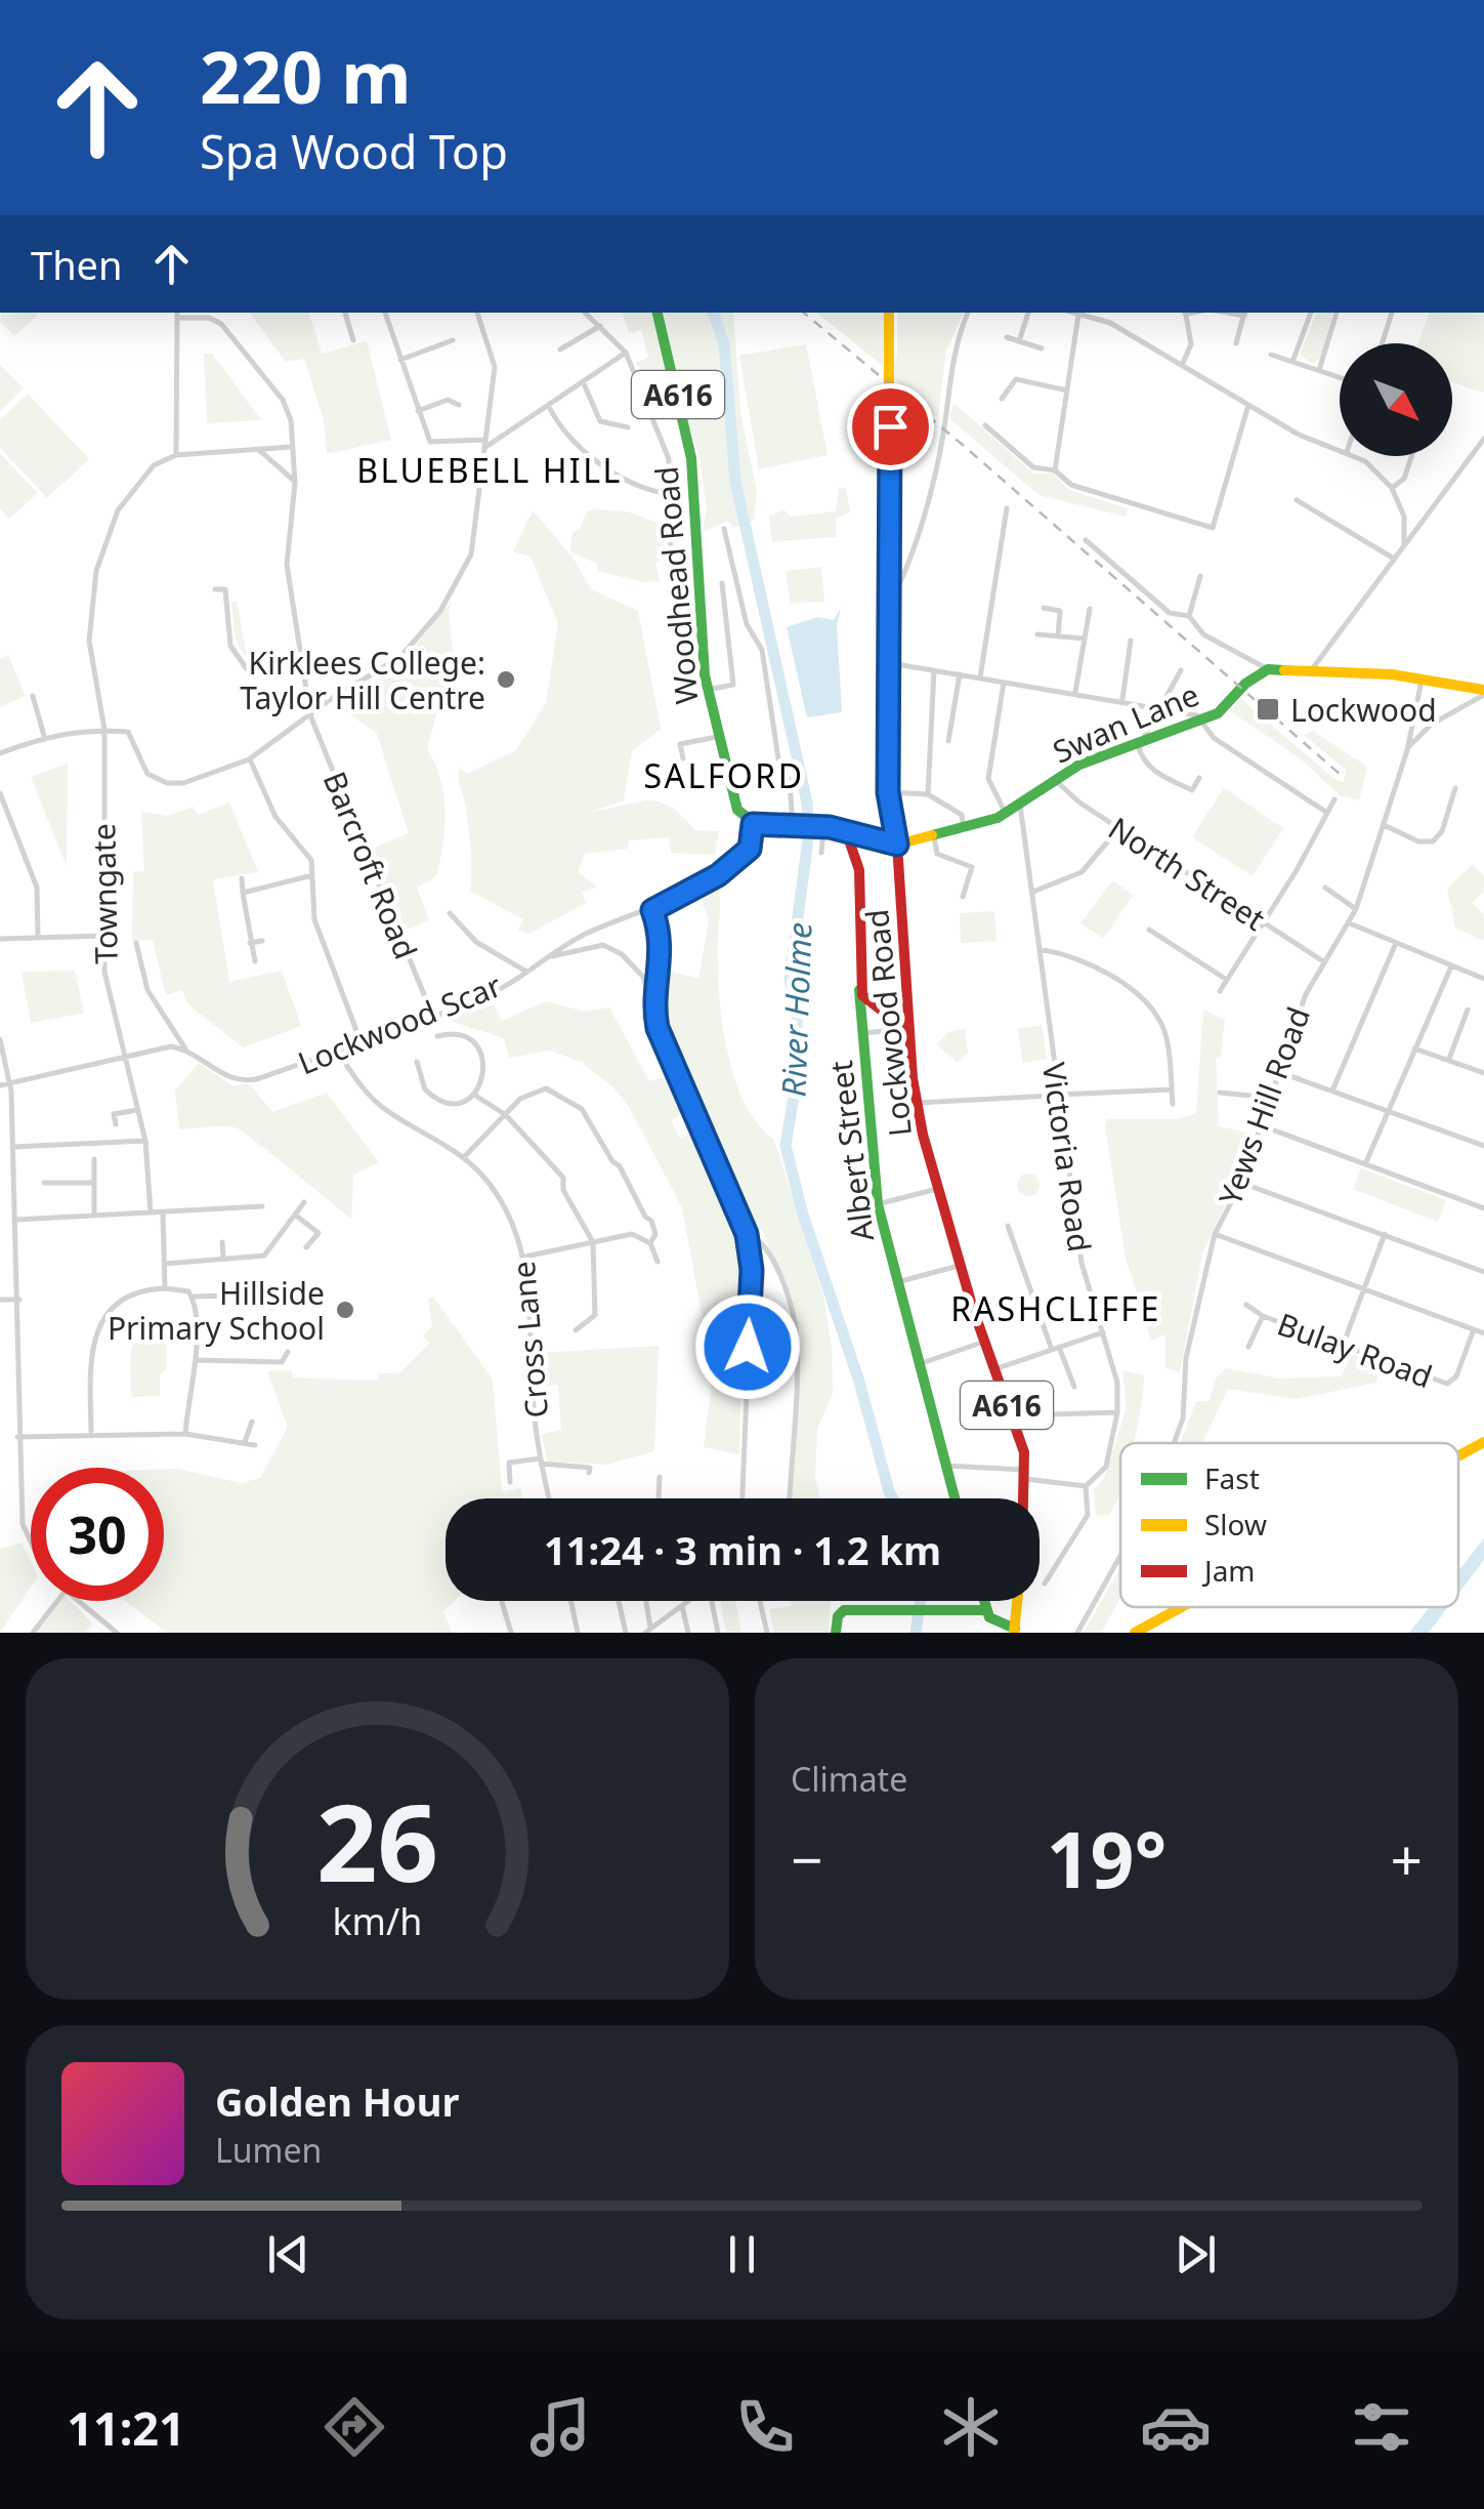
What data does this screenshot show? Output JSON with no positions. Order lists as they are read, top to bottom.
{
  "streets": {
    "main road": [
      "A616",
      "Woodhead Road",
      "Swan Lane",
      "Lockwood Road",
      "Albert Street"
    ],
    "street": [
      "Barcroft Road",
      "North Street",
      "Towngate",
      "Lockwood Scar",
      "Yews Hill Road",
      "Victoria Road",
      "Cross Lane",
      "Bulay Road"
    ]
  },
  "crossings": [
    ["Woodhead Road", "Lockwood Scar"],
    ["Swan Lane", "North Street"],
    ["Swan Lane", "Lockwood Road"],
    ["Swan Lane", "Victoria Road"],
    ["Barcroft Road", "Lockwood Scar"],
    ["North Street", "Yews Hill Road"],
    ["Lockwood Scar", "Cross Lane"]
  ],
  "districts": ["BLUEBELL HILL", "SALFORD", "RASHCLIFFE"],
  "water": ["River Holme"],
  "places": {
    "other": ["Kirklees College: Taylor Hill Centre", "Hillside Primary School"],
    "transit": ["Lockwood"]
  },
  "legend": ["Fast", "Slow", "Jam"],
  "north": "bottom right",
  "page": {
    "turn": ["220 m", "Spa Wood Top"],
    "then": "Then",
    "limit": "30",
    "trip": "11:24 · 3 min · 1.2 km",
    "tile": "Climate",
    "heat": ["−", "19°", "+"],
    "song": ["Golden Hour", "Lumen"],
    "tabs": "11:21",
    "gauge": ["26", "km/h"]
  }
}
